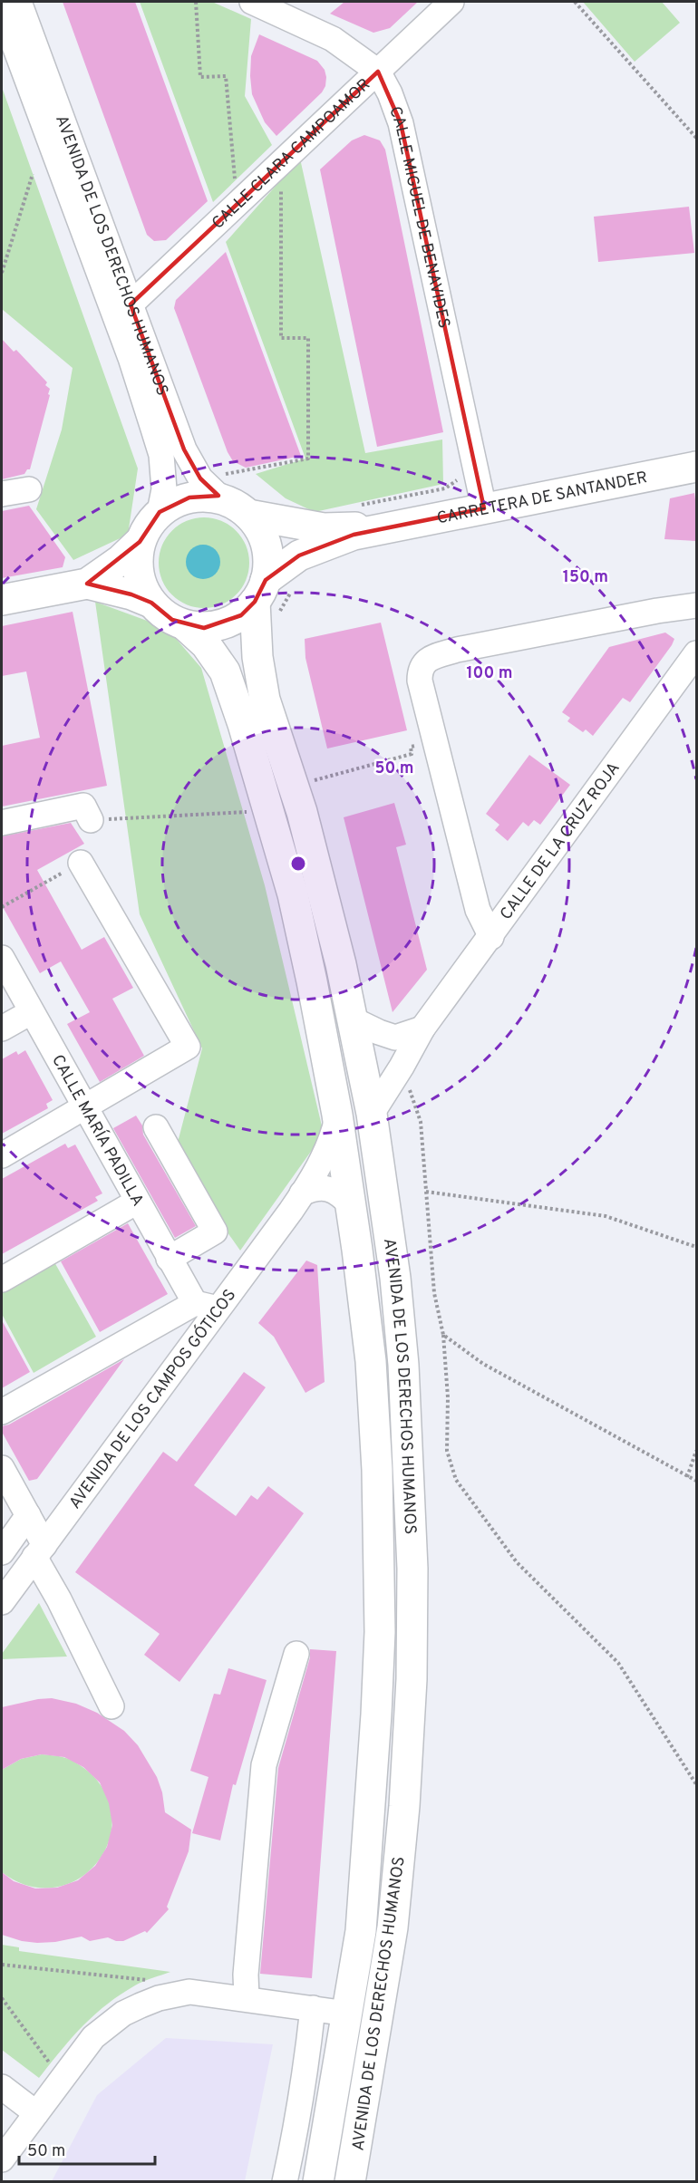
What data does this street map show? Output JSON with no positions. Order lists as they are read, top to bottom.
{
  "streets": {
    "main road": ["AVENIDA DE LOS DERECHOS HUMANOS", "CARRETERA DE SANTANDER"],
    "street": [
      "CALLE CLARA CAMPOAMOR",
      "CALLE MIGUEL DE BENAVIDES",
      "CALLE DE LA CRUZ ROJA",
      "CALLE MARÍA PADILLA",
      "AVENIDA DE LOS CAMPOS GÓTICOS"
    ]
  },
  "crossings": [
    ["CALLE CLARA CAMPOAMOR", "CALLE MIGUEL DE BENAVIDES"],
    ["CALLE CLARA CAMPOAMOR", "AVENIDA DE LOS DERECHOS HUMANOS"],
    ["CALLE MIGUEL DE BENAVIDES", "CARRETERA DE SANTANDER"],
    ["AVENIDA DE LOS DERECHOS HUMANOS", "CALLE DE LA CRUZ ROJA"],
    ["AVENIDA DE LOS DERECHOS HUMANOS", "AVENIDA DE LOS CAMPOS GÓTICOS"]
  ],
  "scale_bar": "50 m",
  "rings": ["150 m", "100 m", "50 m"]
}
